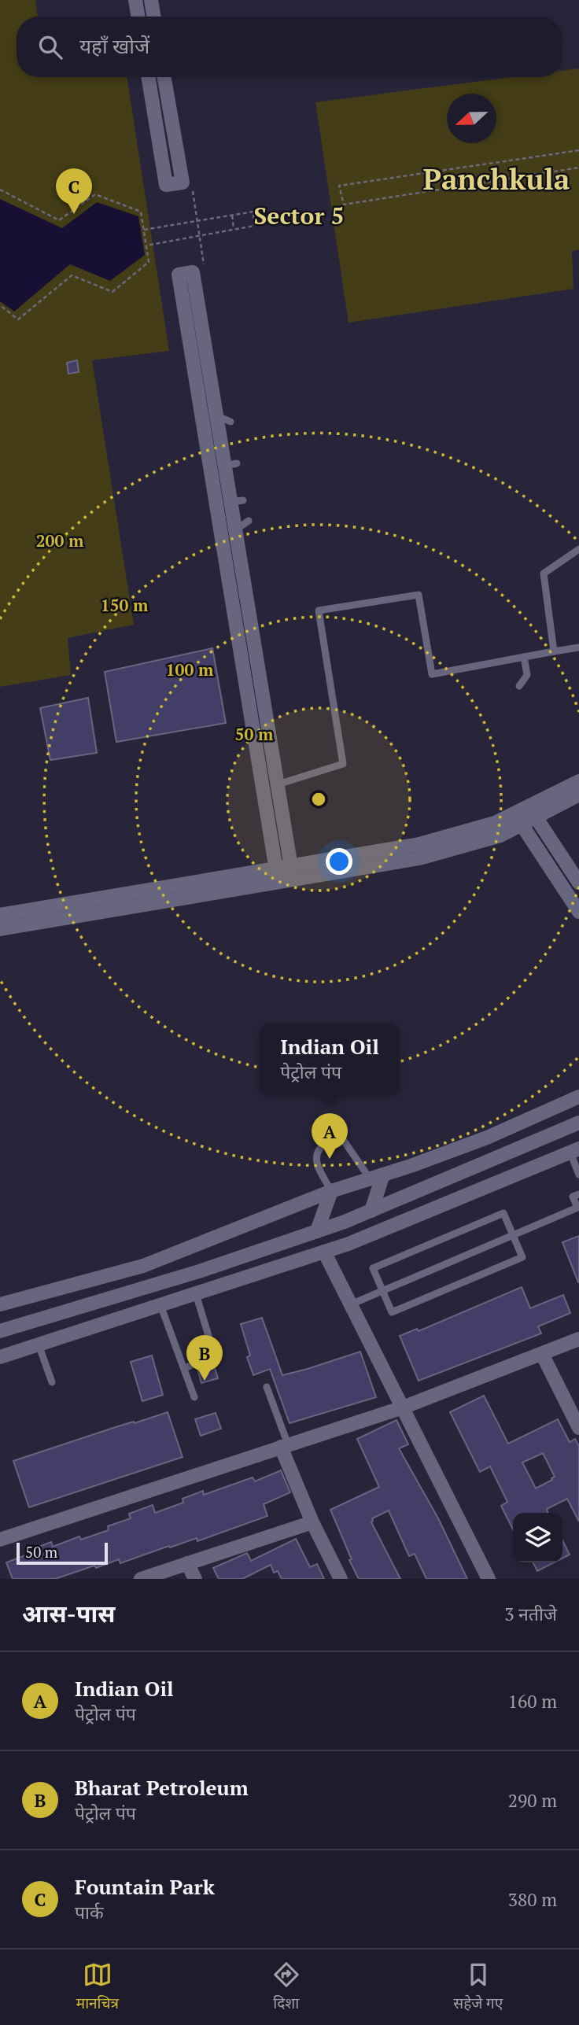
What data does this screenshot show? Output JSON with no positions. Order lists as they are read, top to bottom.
{
  "districts": ["Panchkula", "Sector 5"],
  "scale_bar": "50 m",
  "north": "left",
  "page": {
    "search": "यहाँ खोजें",
    "pins": ["C", "A", "B"],
    "popup": ["Indian Oil", "पेट्रोल पंप"],
    "scale": "50 m",
    "heading": ["आस-पास", "3 नतीजे"],
    "list": [
      {
        "mark": "A",
        "name": "Indian Oil",
        "note": "पेट्रोल पंप",
        "value": "160 m"
      },
      {
        "mark": "B",
        "name": "Bharat Petroleum",
        "note": "पेट्रोल पंप",
        "value": "290 m"
      },
      {
        "mark": "C",
        "name": "Fountain Park",
        "note": "पार्क",
        "value": "380 m"
      }
    ],
    "nav": ["मानचित्र", "दिशा", "सहेजे गए"]
  },
  "rings": [
    "200 m",
    "150 m",
    "100 m",
    "50 m"
  ]
}
